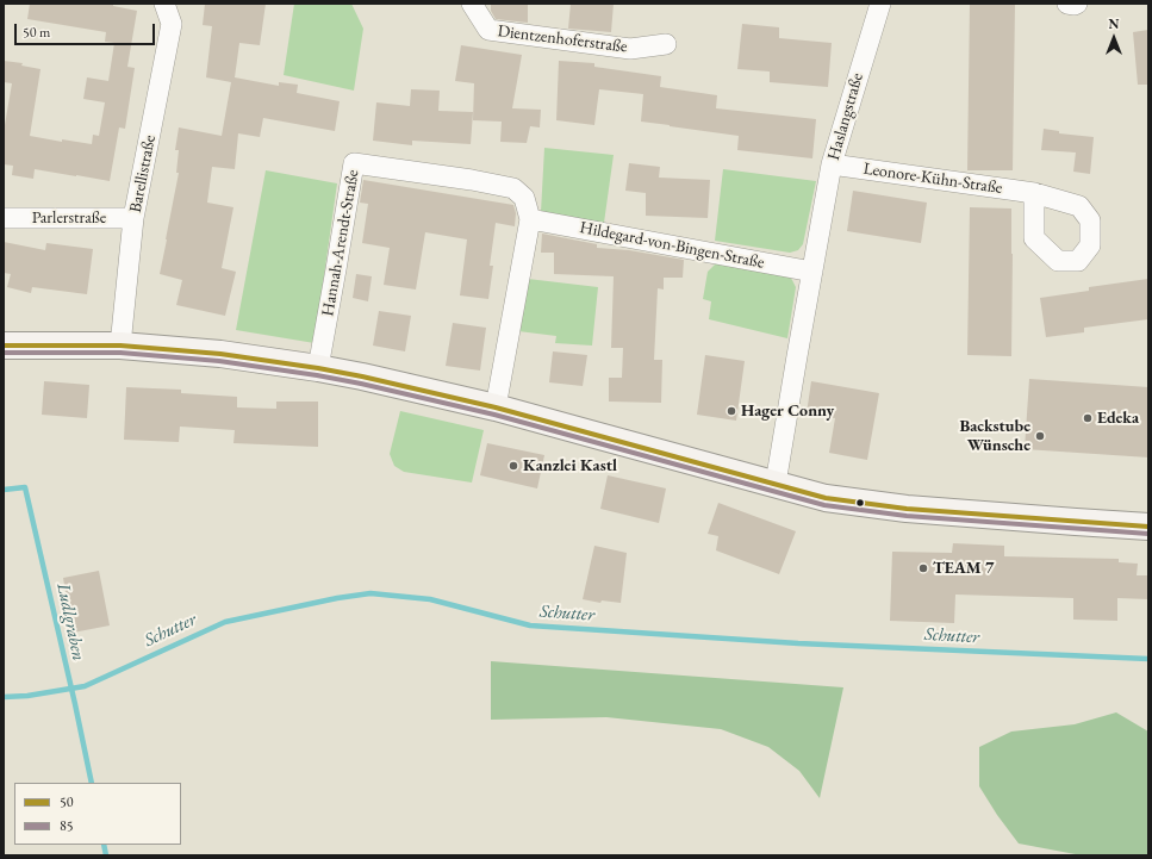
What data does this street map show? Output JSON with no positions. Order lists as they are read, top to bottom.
{
  "streets": {
    "street": [
      "Dientzenhoferstraße",
      "Haslangstraße",
      "Barellistraße",
      "Leonore-Kühn-Straße",
      "Parlerstraße",
      "Hannah-Arendt-Straße",
      "Hildegard-von-Bingen-Straße"
    ]
  },
  "crossings": [
    ["Haslangstraße", "Leonore-Kühn-Straße"],
    ["Haslangstraße", "Hildegard-von-Bingen-Straße"],
    ["Barellistraße", "Parlerstraße"],
    ["Hannah-Arendt-Straße", "Hildegard-von-Bingen-Straße"]
  ],
  "water": ["Schutter", "Ludlgraben"],
  "places": [
    "Hager Conny",
    "Edeka",
    "Backstube Wünsche",
    "Kanzlei Kastl",
    "TEAM 7"
  ],
  "lines": ["transit line 50", "transit line 85"],
  "legend": ["50", "85"],
  "scale_bar": "50 m",
  "north": "top"
}
